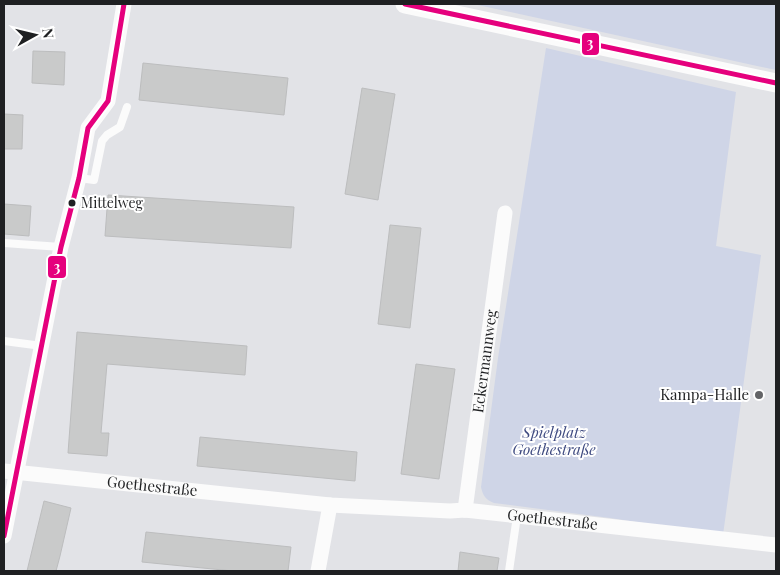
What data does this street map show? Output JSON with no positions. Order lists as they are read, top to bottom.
{
  "streets": {
    "street": ["Eckermannweg", "Goethestraße"]
  },
  "crossings": [
    ["Eckermannweg", "Goethestraße"]
  ],
  "parks": ["Spielplatz Goethestraße"],
  "places": ["Mittelweg", "Kampa-Halle"],
  "lines": ["transit line 3"],
  "north": "right"
}
